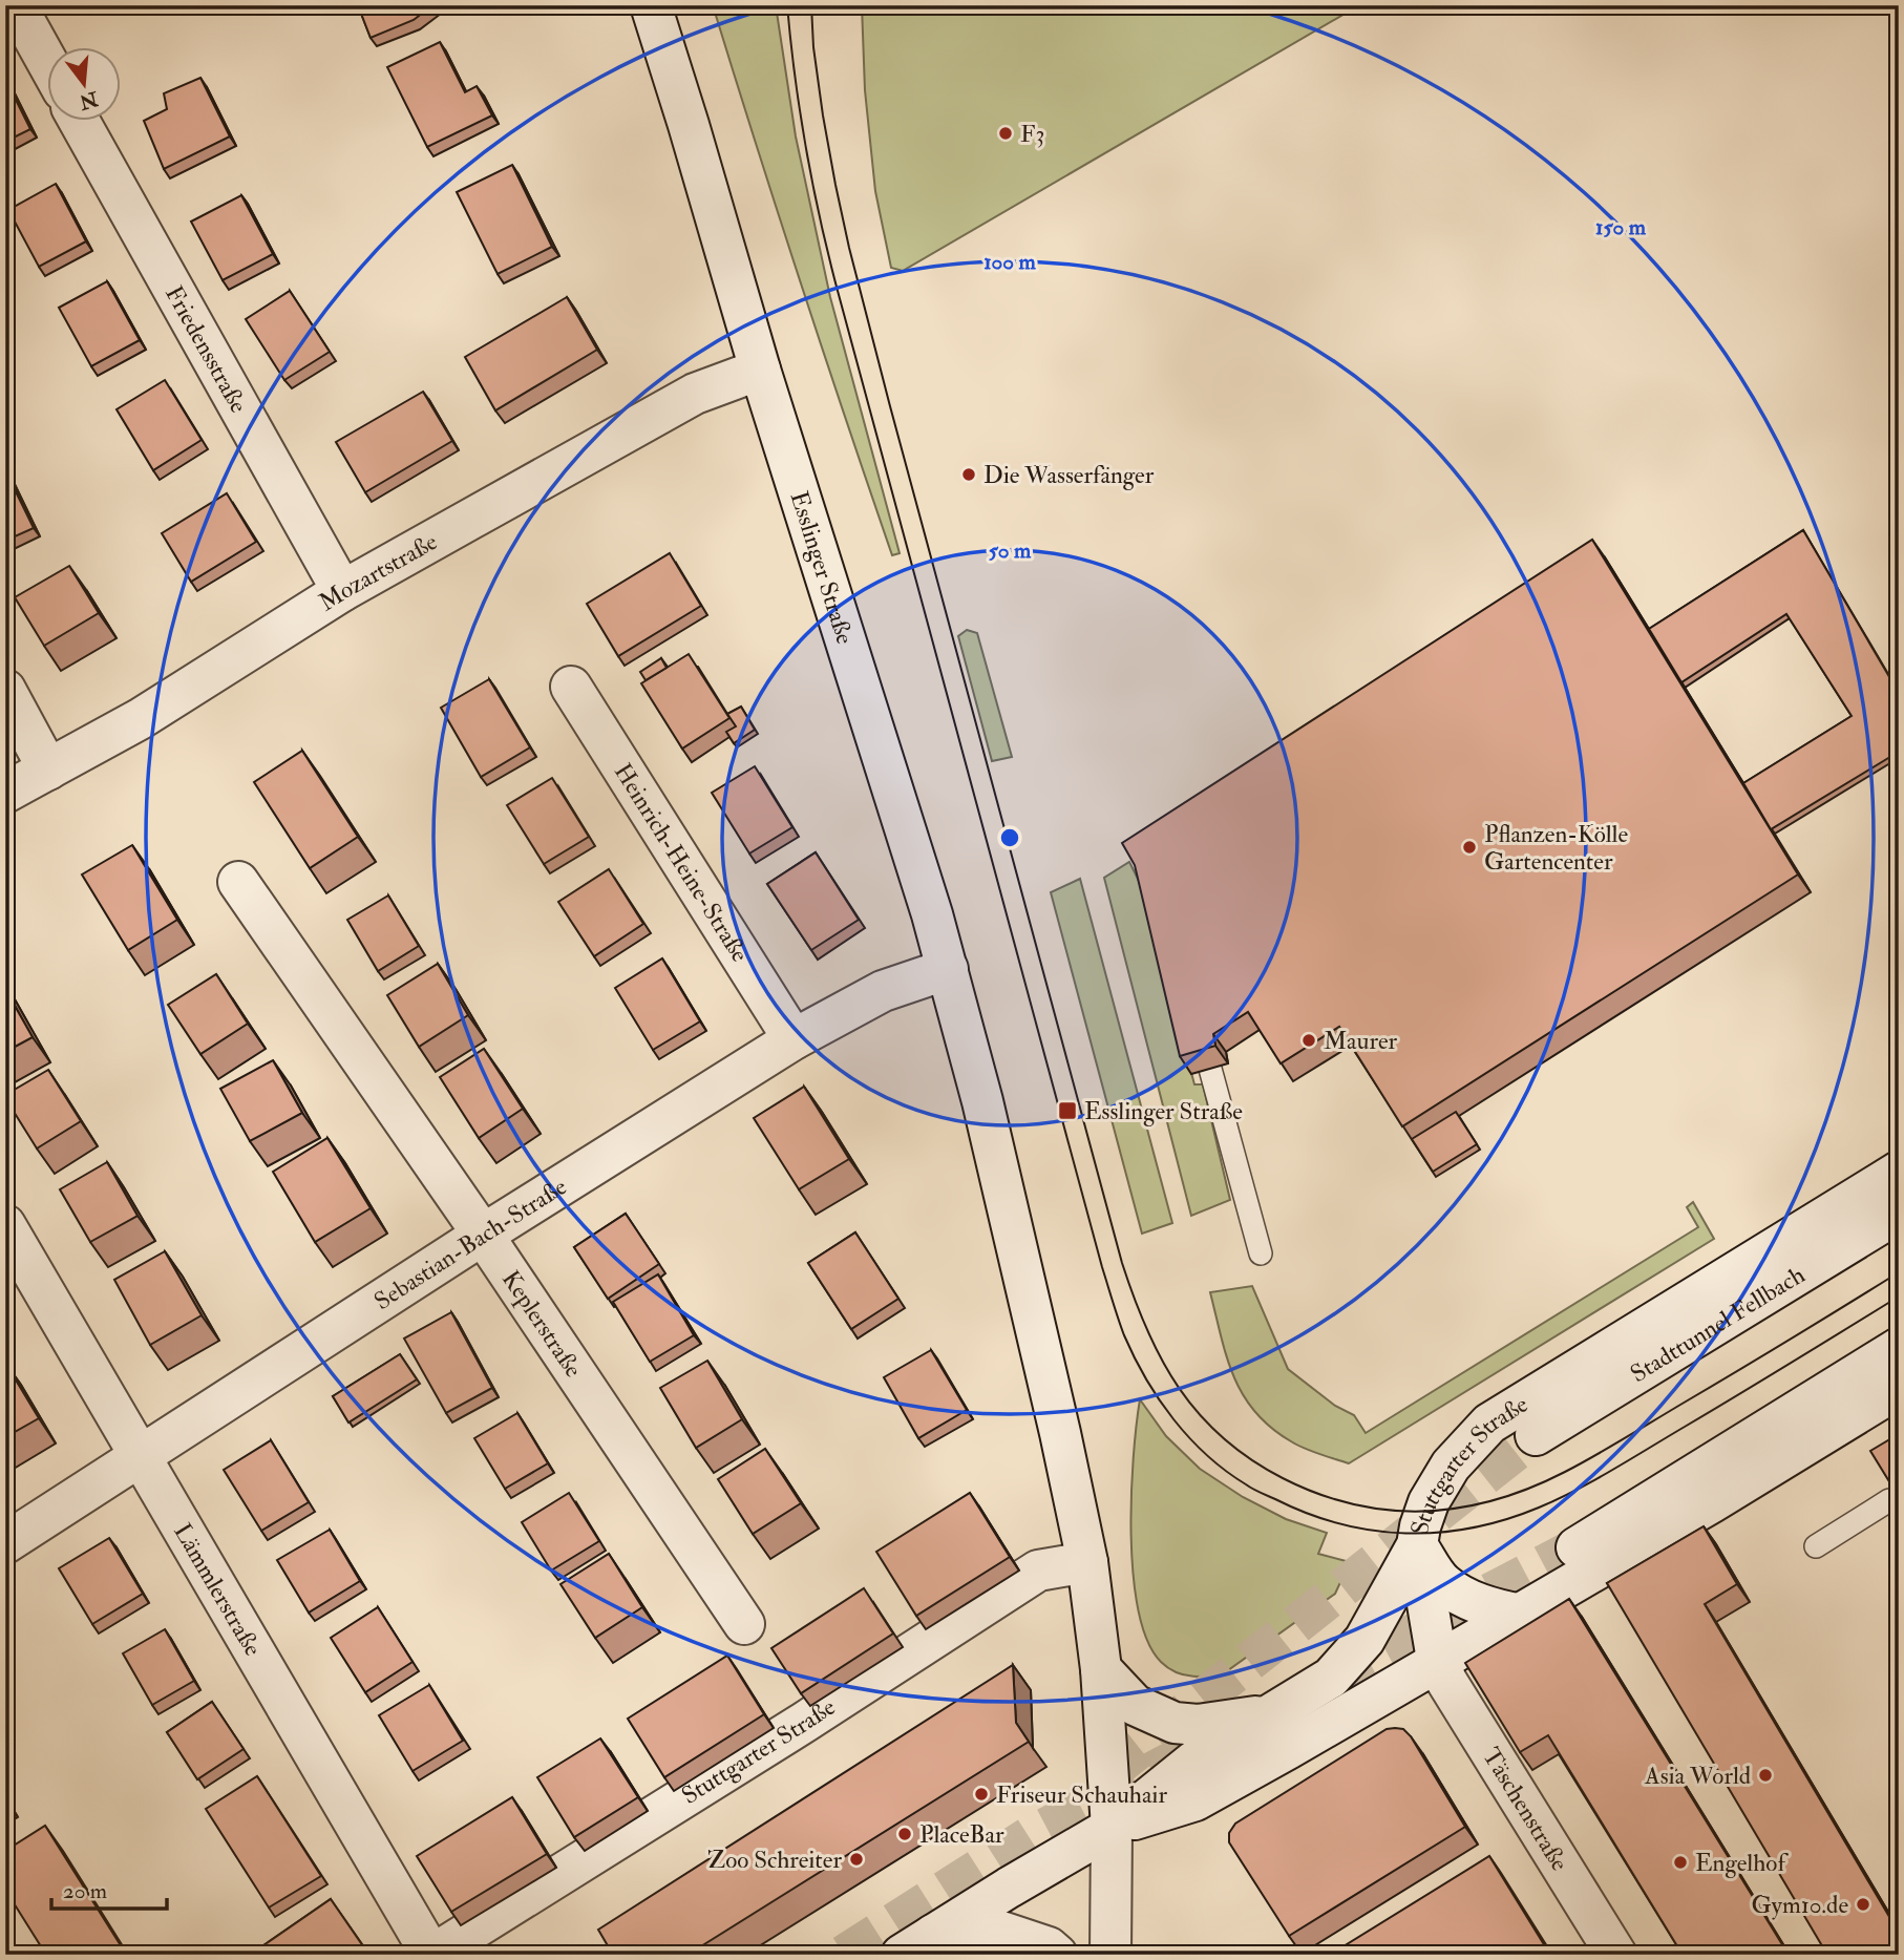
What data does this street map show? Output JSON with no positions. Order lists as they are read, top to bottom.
{
  "streets": {
    "street": [
      "Friedensstraße",
      "Esslinger Straße",
      "Mozartstraße",
      "Heinrich-Heine-Straße",
      "Sebastian-Bach-Straße",
      "Keplerstraße",
      "Stadttunnel Fellbach",
      "Stuttgarter Straße",
      "Lämmlerstraße",
      "Täschenstraße"
    ]
  },
  "crossings": [
    ["Friedensstraße", "Mozartstraße"],
    ["Esslinger Straße", "Mozartstraße"],
    ["Esslinger Straße", "Sebastian-Bach-Straße"],
    ["Esslinger Straße", "Stuttgarter Straße"],
    ["Heinrich-Heine-Straße", "Sebastian-Bach-Straße"],
    ["Sebastian-Bach-Straße", "Keplerstraße"],
    ["Sebastian-Bach-Straße", "Lämmlerstraße"],
    ["Stuttgarter Straße", "Lämmlerstraße"],
    ["Stuttgarter Straße", "Täschenstraße"]
  ],
  "places": {
    "other": [
      "F3",
      "Die Wasserfänger",
      "Pflanzen-Kölle Gartencenter",
      "Maurer",
      "Asia World",
      "Friseur Schauhair",
      "PlaceBar",
      "Zoo Schreiter",
      "Engelhof",
      "Gym10.de"
    ],
    "transit": ["Esslinger Straße"]
  },
  "scale_bar": "20 m",
  "north": "bottom",
  "rings": ["150 m", "100 m", "50 m"]
}
